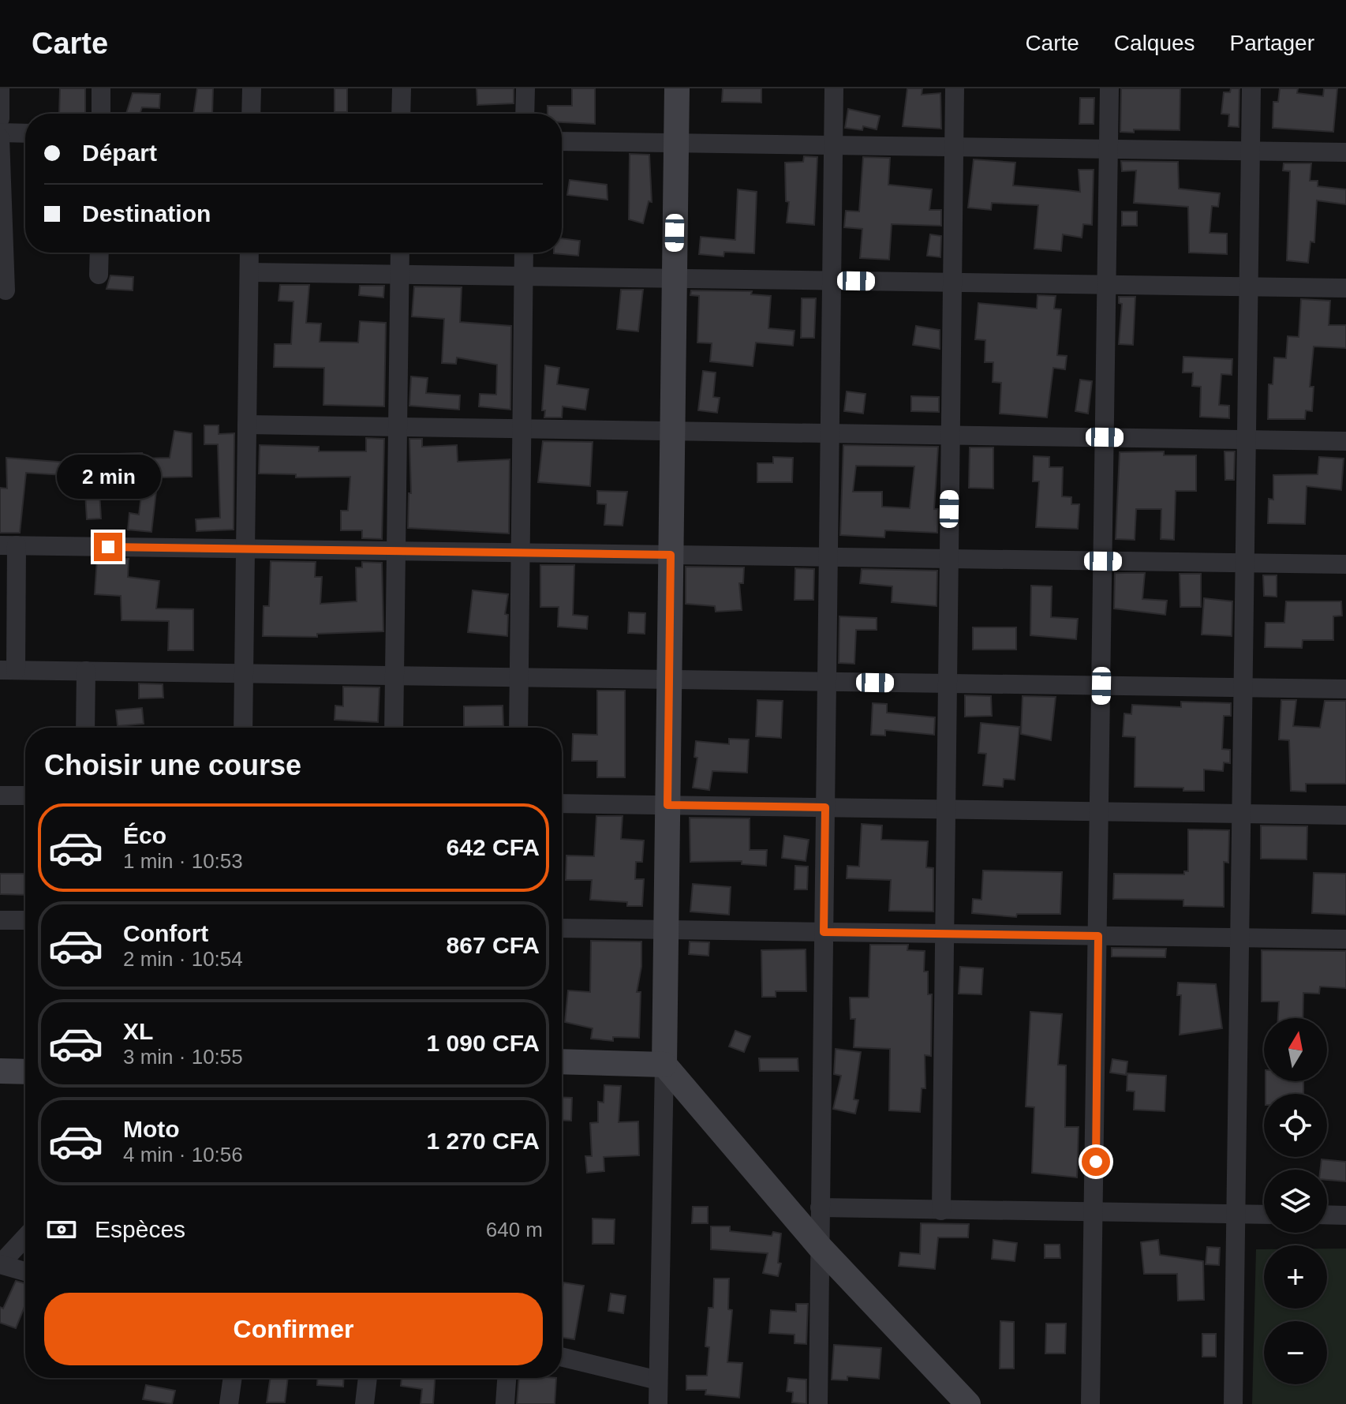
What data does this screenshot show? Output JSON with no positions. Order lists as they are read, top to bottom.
{
  "north": "top",
  "page": {
    "header": "Carte",
    "nav": ["Carte", "Calques", "Partager"],
    "banner": ["Départ", "Destination"],
    "bubble": "2 min",
    "heading": "Choisir une course",
    "list": [
      {
        "name": "Éco",
        "note": "1 min · 10:53",
        "value": "642 CFA"
      },
      {
        "name": "Confort",
        "note": "2 min · 10:54",
        "value": "867 CFA"
      },
      {
        "name": "XL",
        "note": "3 min · 10:55",
        "value": "1 090 CFA"
      },
      {
        "name": "Moto",
        "note": "4 min · 10:56",
        "value": "1 270 CFA"
      }
    ],
    "map_buttons": ["+", "−"],
    "pay": ["Espèces", "640 m"],
    "buttons": "Confirmer"
  }
}
